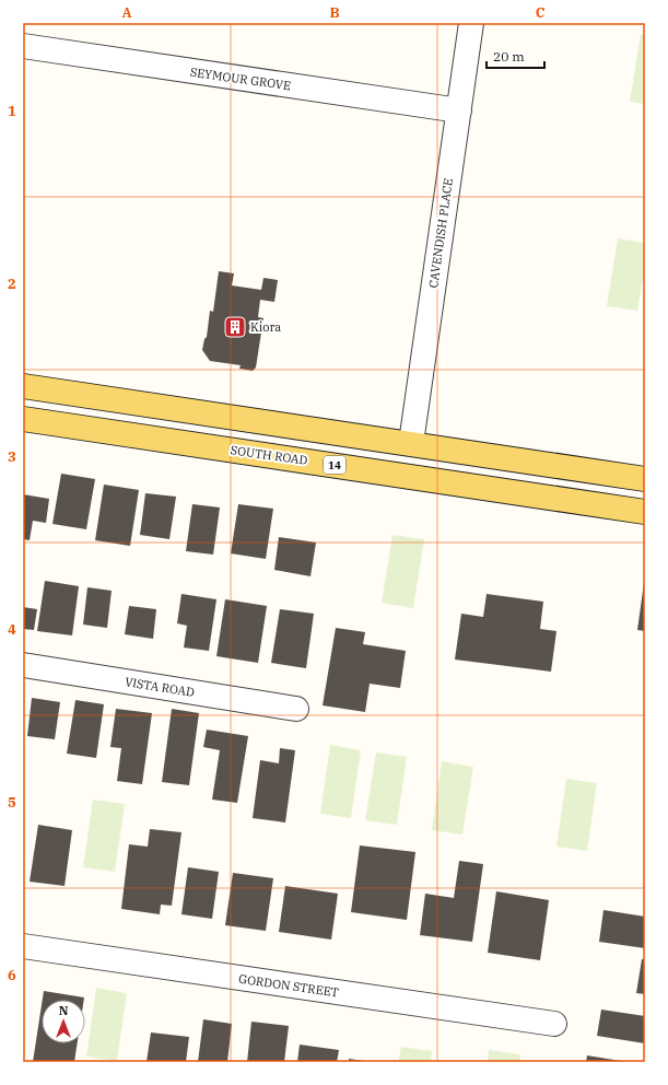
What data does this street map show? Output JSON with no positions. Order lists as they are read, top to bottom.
{
  "streets": {
    "main road": ["SOUTH ROAD", "14"],
    "street": [
      "SEYMOUR GROVE",
      "CAVENDISH PLACE",
      "VISTA ROAD",
      "GORDON STREET"
    ]
  },
  "crossings": [
    ["SEYMOUR GROVE", "CAVENDISH PLACE"]
  ],
  "places": {
    "building": ["Kiora"]
  },
  "scale_bar": "20 m",
  "north": "top",
  "grid": {
    "columns": ["A", "B", "C"],
    "rows": [
      "1",
      "2",
      "3",
      "4",
      "5",
      "6"
    ]
  }
}
